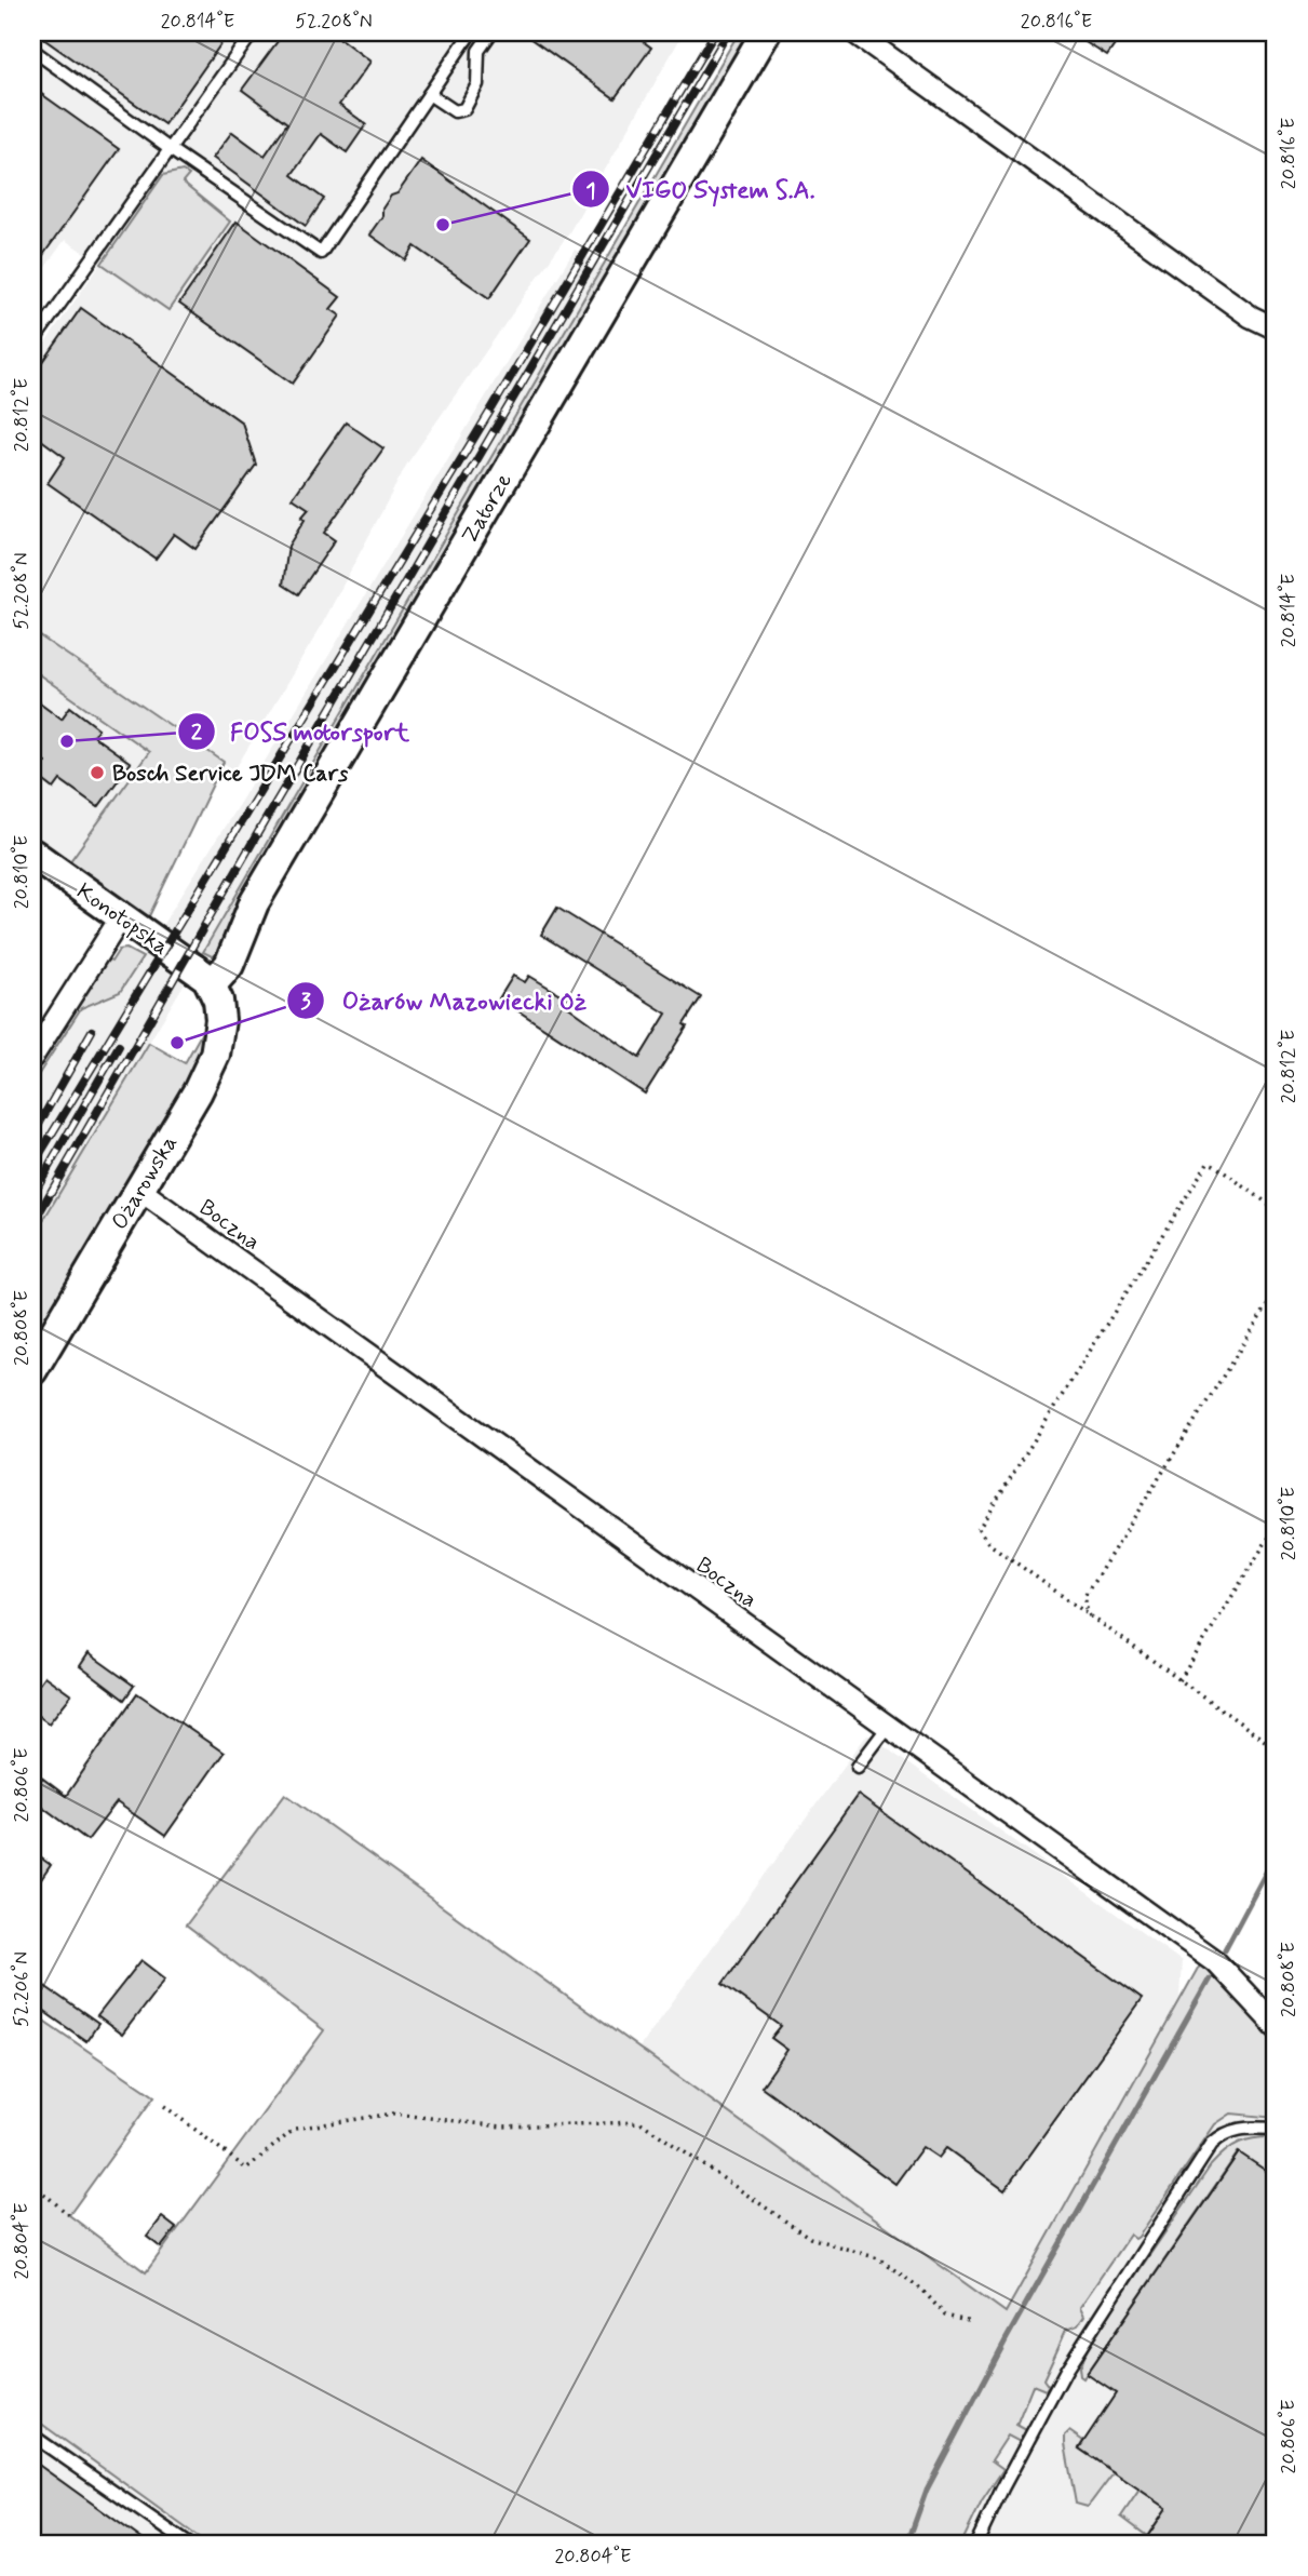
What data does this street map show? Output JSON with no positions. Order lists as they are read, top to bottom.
{
  "streets": {
    "street": [
      "Zatorze",
      "Konotopska",
      "Ożarowska",
      "Boczna"
    ]
  },
  "crossings": [
    ["Zatorze", "Konotopska"],
    ["Zatorze", "Ożarowska"],
    ["Konotopska", "Ożarowska"],
    ["Ożarowska", "Boczna"]
  ],
  "places": [
    "VIGO System S.A.",
    "FOSS motorsport",
    "Bosch Service JDM Cars",
    "Ożarów Mazowiecki Oż"
  ],
  "coordinates": [
    "20.814°E",
    "52.208°N",
    "20.816°E",
    "20.812°E",
    "20.810°E",
    "20.808°E",
    "20.806°E",
    "52.206°N",
    "20.804°E"
  ]
}
